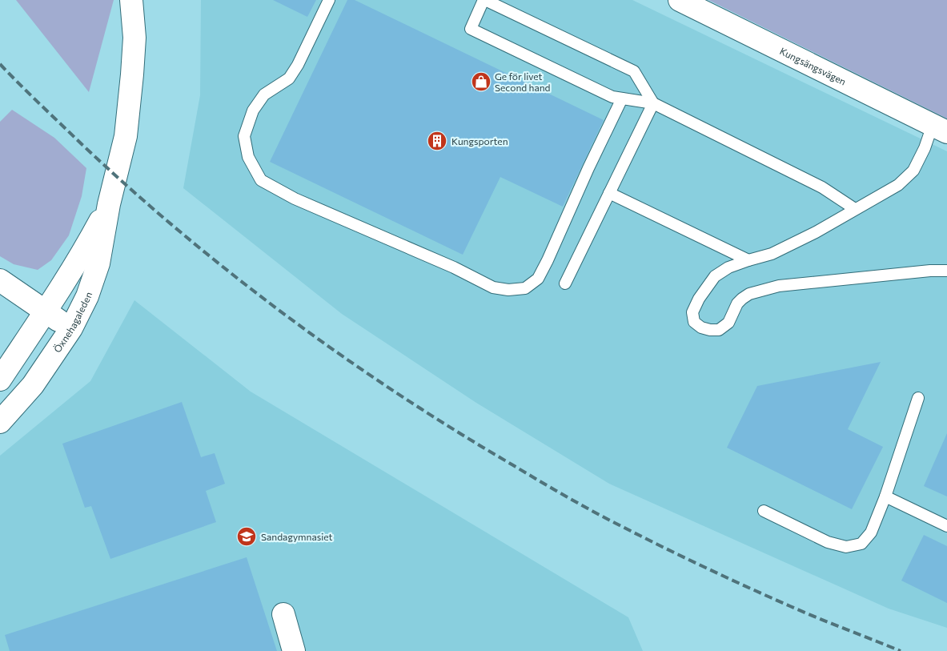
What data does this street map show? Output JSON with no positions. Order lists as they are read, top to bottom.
{
  "streets": {
    "street": ["Kungsängsvägen", "Öxnehagaleden"]
  },
  "places": {
    "shop": ["Ge för livet Second hand"],
    "building": ["Kungsporten"],
    "school or university": ["Sandagymnasiet"]
  }
}
